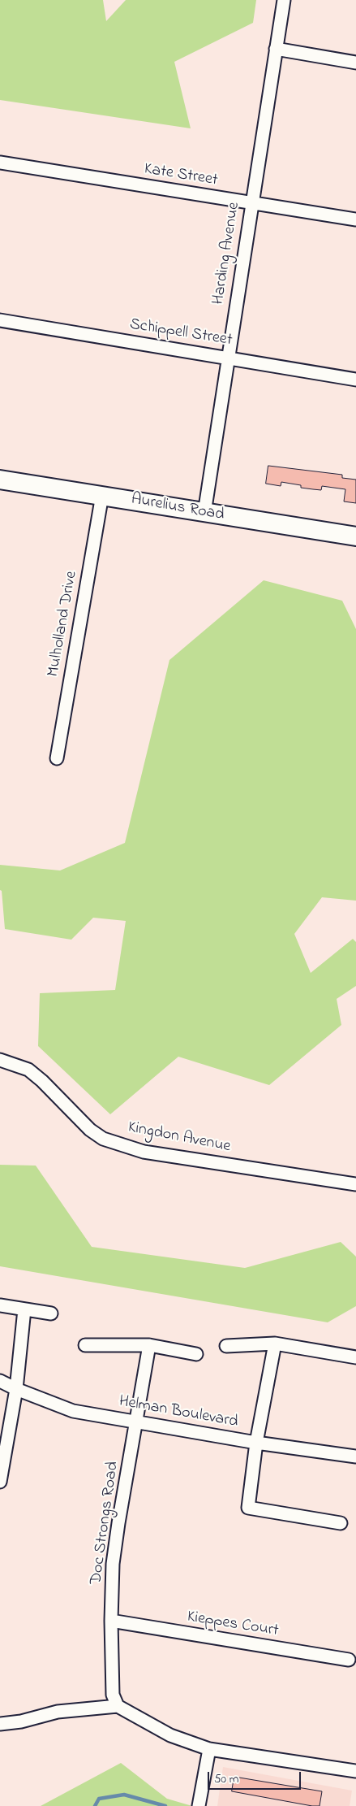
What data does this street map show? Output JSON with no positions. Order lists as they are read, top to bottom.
{
  "streets": {
    "street": [
      "Kate Street",
      "Harding Avenue",
      "Schippell Street",
      "Aurelius Road",
      "Mulholland Drive",
      "Kingdon Avenue",
      "Helman Boulevard",
      "Doc Strongs Road",
      "Kieppes Court"
    ]
  },
  "crossings": [
    ["Kate Street", "Harding Avenue"],
    ["Harding Avenue", "Schippell Street"],
    ["Harding Avenue", "Aurelius Road"],
    ["Aurelius Road", "Mulholland Drive"],
    ["Helman Boulevard", "Doc Strongs Road"],
    ["Doc Strongs Road", "Kieppes Court"]
  ],
  "scale_bar": "50 m"
}
